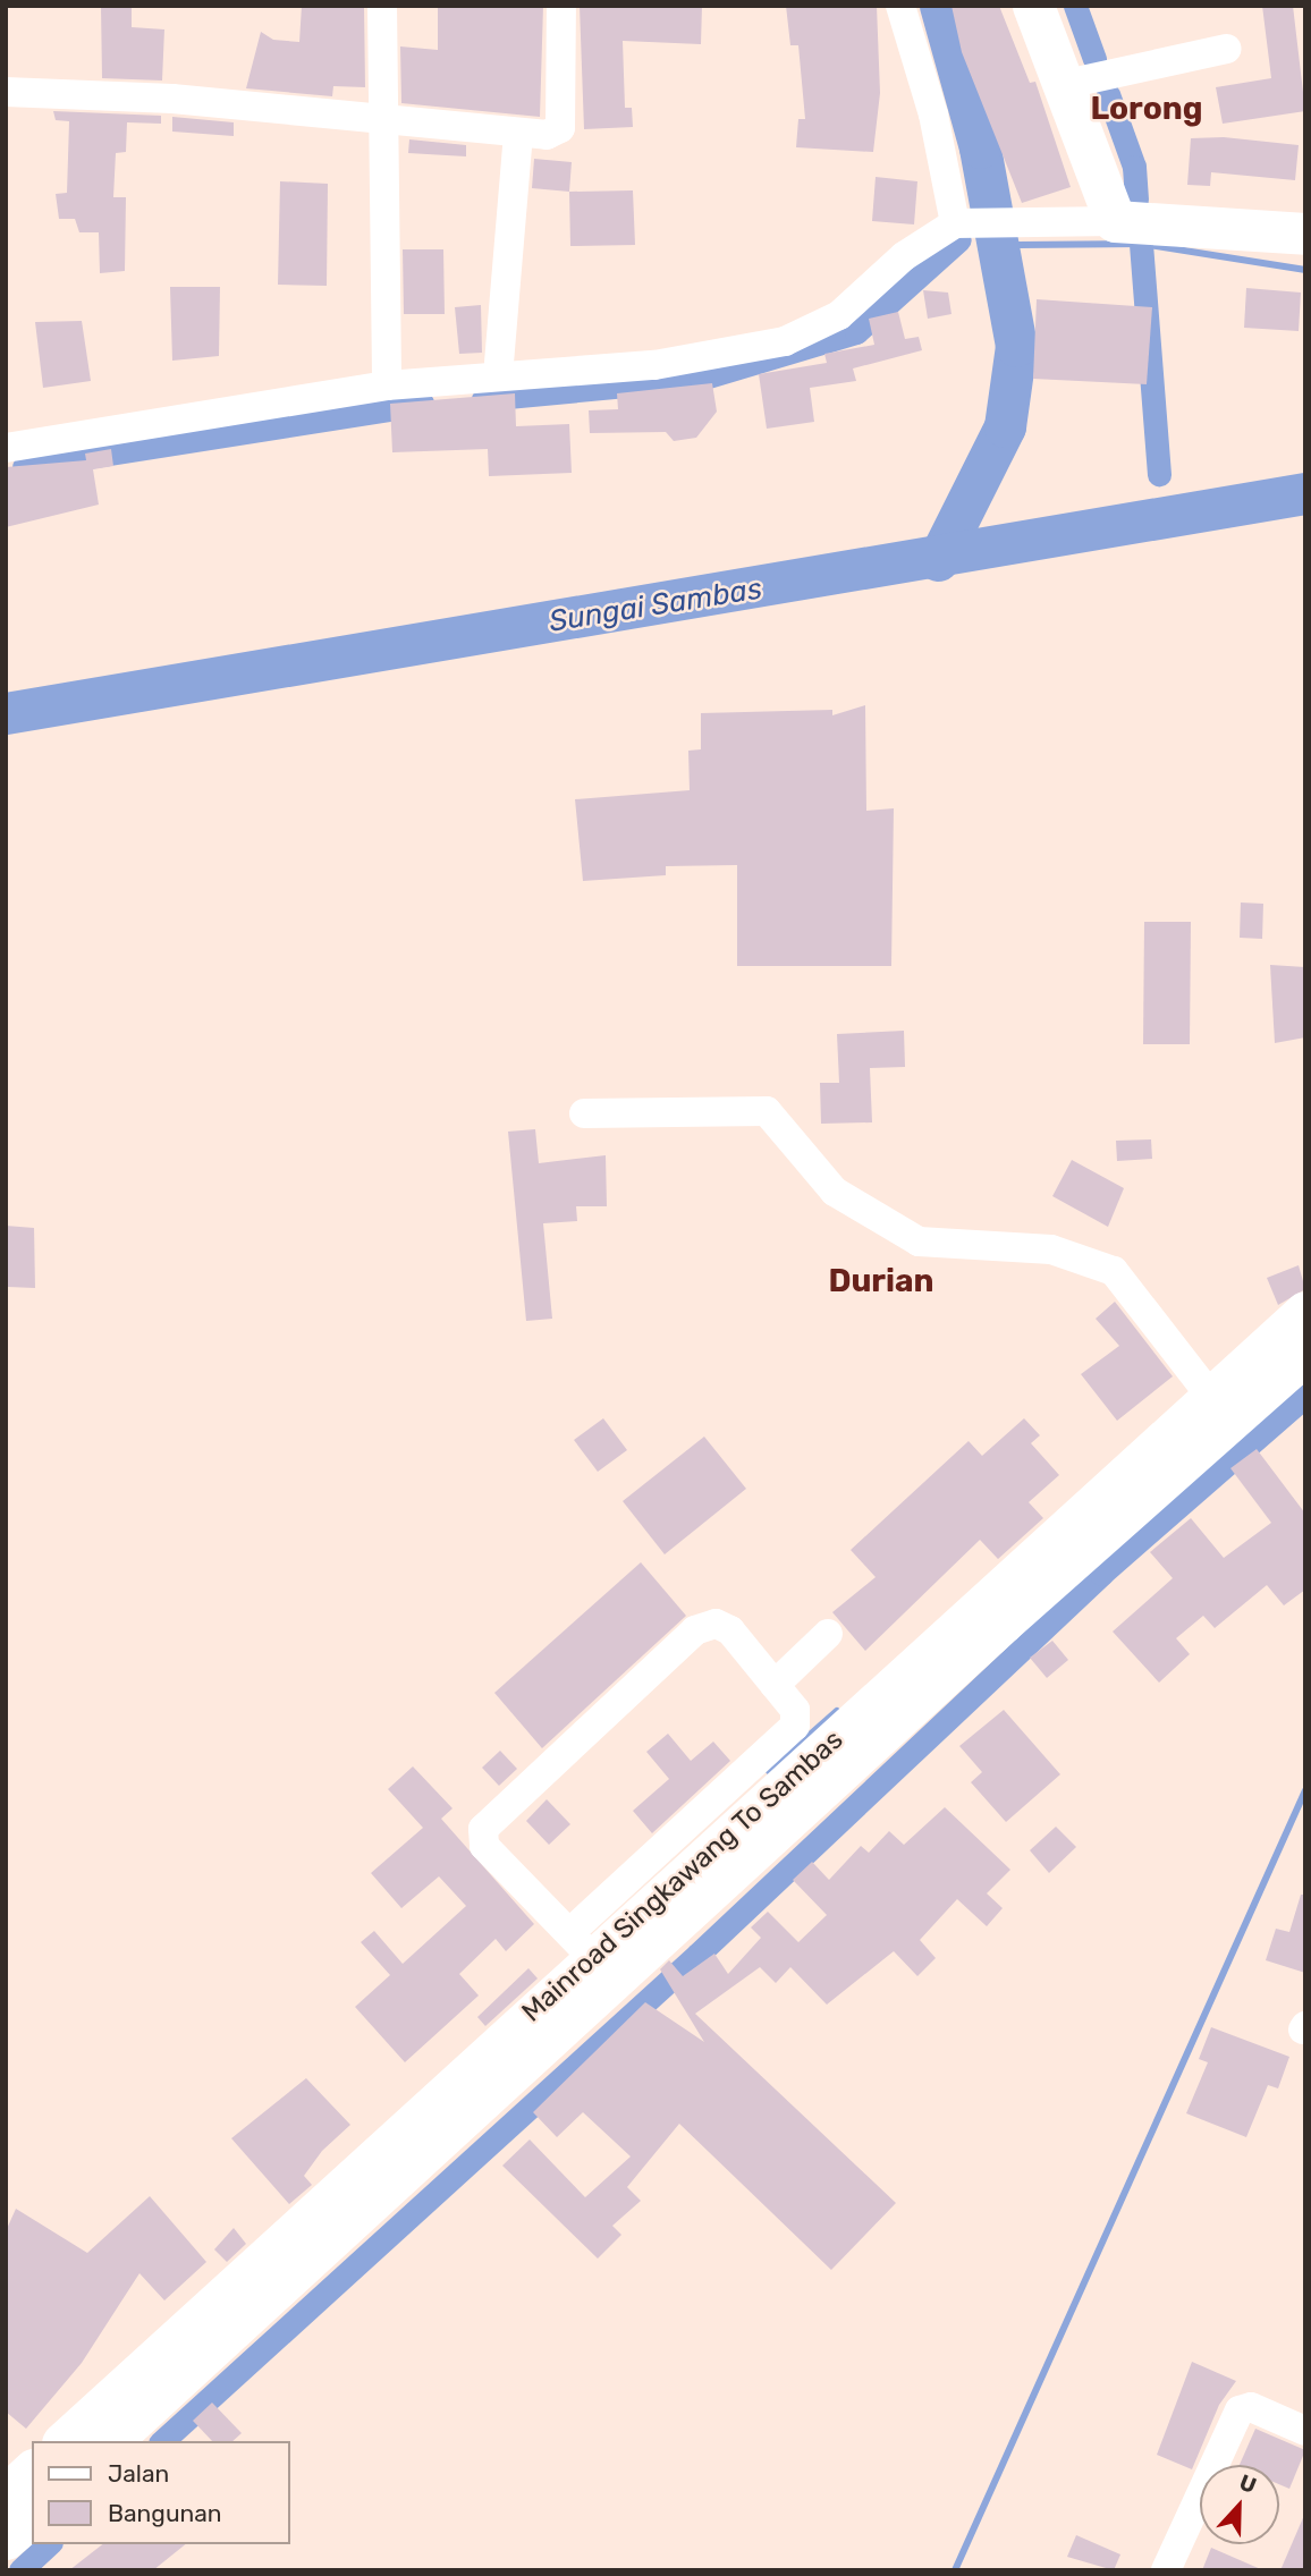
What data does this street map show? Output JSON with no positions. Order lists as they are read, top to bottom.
{
  "streets": {
    "highway": ["Mainroad Singkawang To Sambas"]
  },
  "districts": ["Lorong", "Durian"],
  "water": ["Sungai Sambas"],
  "legend": ["Jalan", "Bangunan"],
  "north": "top"
}
